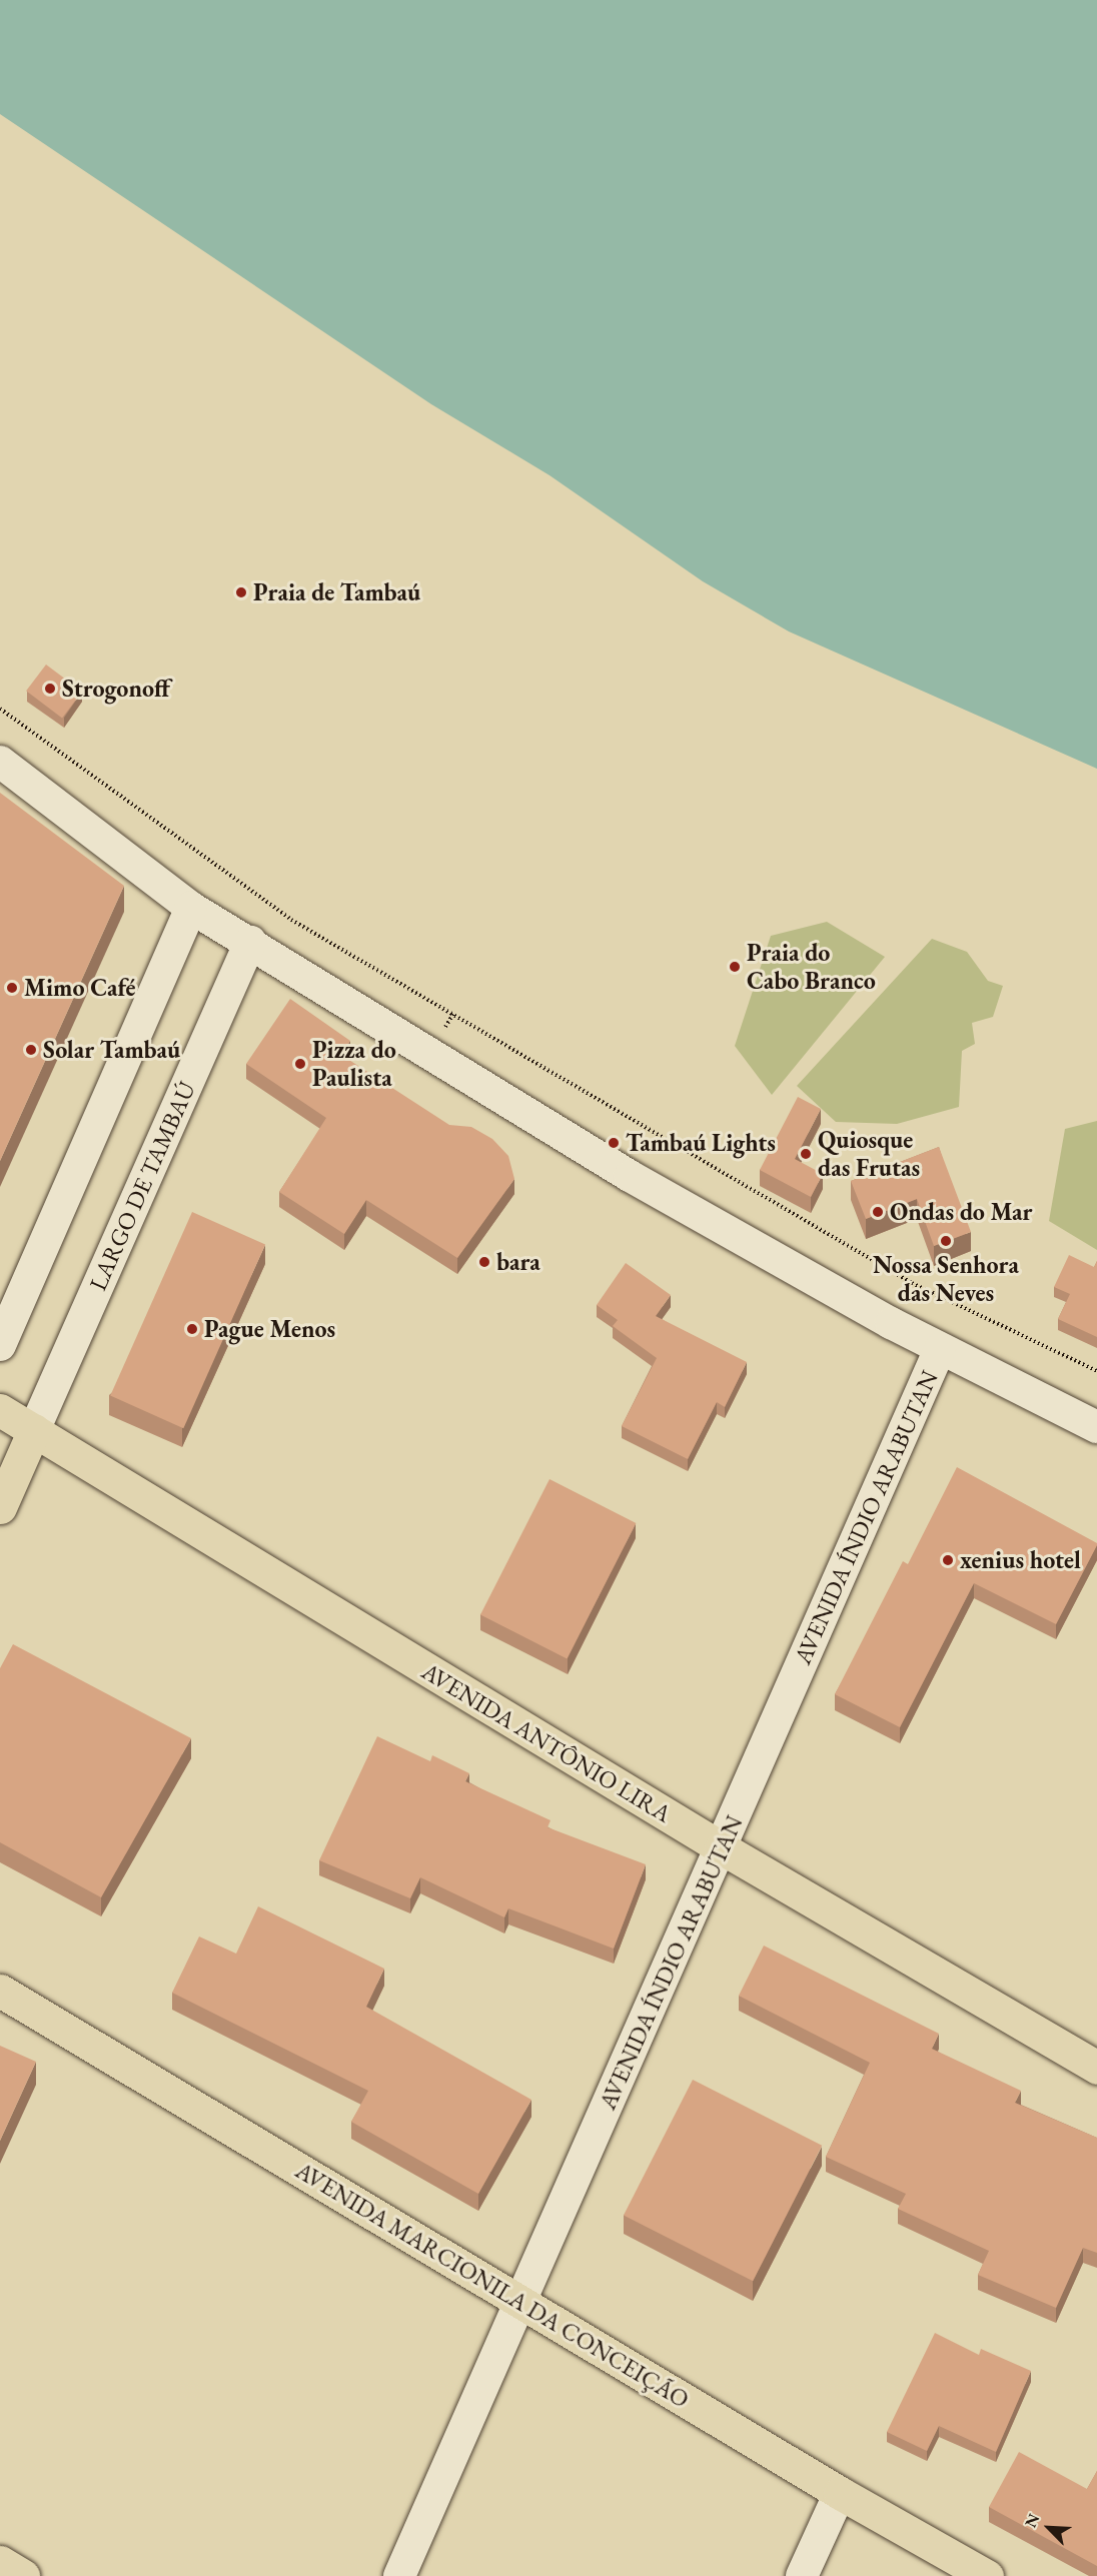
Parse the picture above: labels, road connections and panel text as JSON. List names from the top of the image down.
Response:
{
  "streets": {
    "main road": ["AVENIDA ANTÔNIO LIRA", "AVENIDA MARCIONILA DA CONCEIÇÃO"],
    "street": ["LARGO DE TAMBAÚ", "AVENIDA ÍNDIO ARABUTAN"]
  },
  "crossings": [
    ["LARGO DE TAMBAÚ", "AVENIDA ANTÔNIO LIRA"],
    ["AVENIDA ÍNDIO ARABUTAN", "AVENIDA ANTÔNIO LIRA"],
    ["AVENIDA ÍNDIO ARABUTAN", "AVENIDA MARCIONILA DA CONCEIÇÃO"]
  ],
  "places": [
    "Praia de Tambaú",
    "Strogonoff",
    "Praia do Cabo Branco",
    "Mimo Café",
    "Solar Tambaú",
    "Pizza do Paulista",
    "Tambaú Lights",
    "Quiosque das Frutas",
    "Ondas do Mar",
    "Nossa Senhora das Neves",
    "bara",
    "Pague Menos",
    "xenius hotel"
  ],
  "north": "top left"
}
